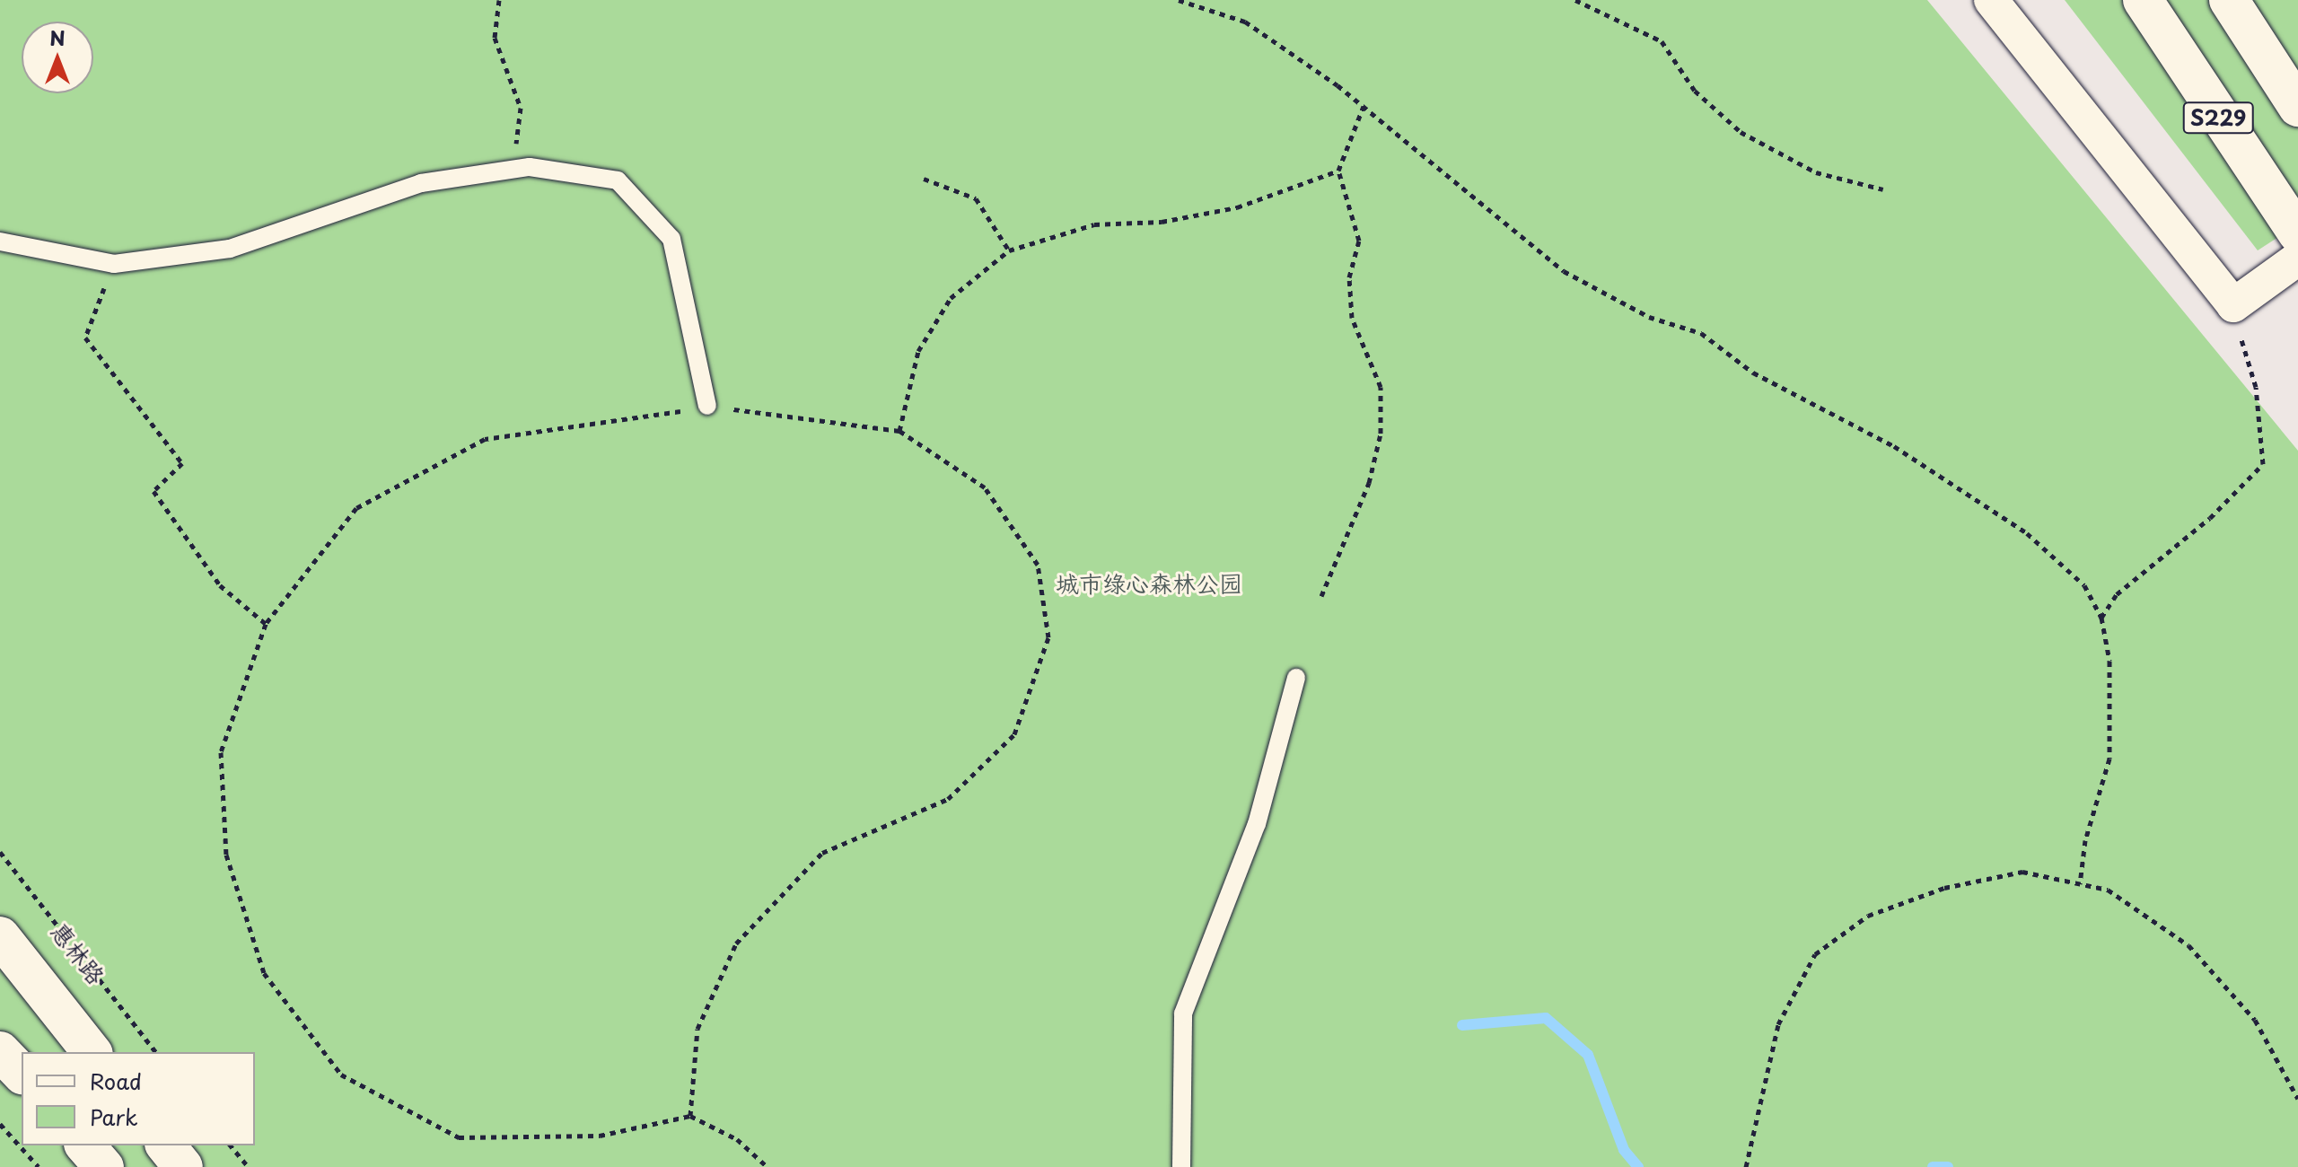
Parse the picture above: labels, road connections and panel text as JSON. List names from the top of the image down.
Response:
{
  "streets": {
    "main road": ["S229"],
    "path": ["惠林路"]
  },
  "parks": ["城市绿心森林公园"],
  "legend": ["Road", "Park"],
  "north": "top"
}
